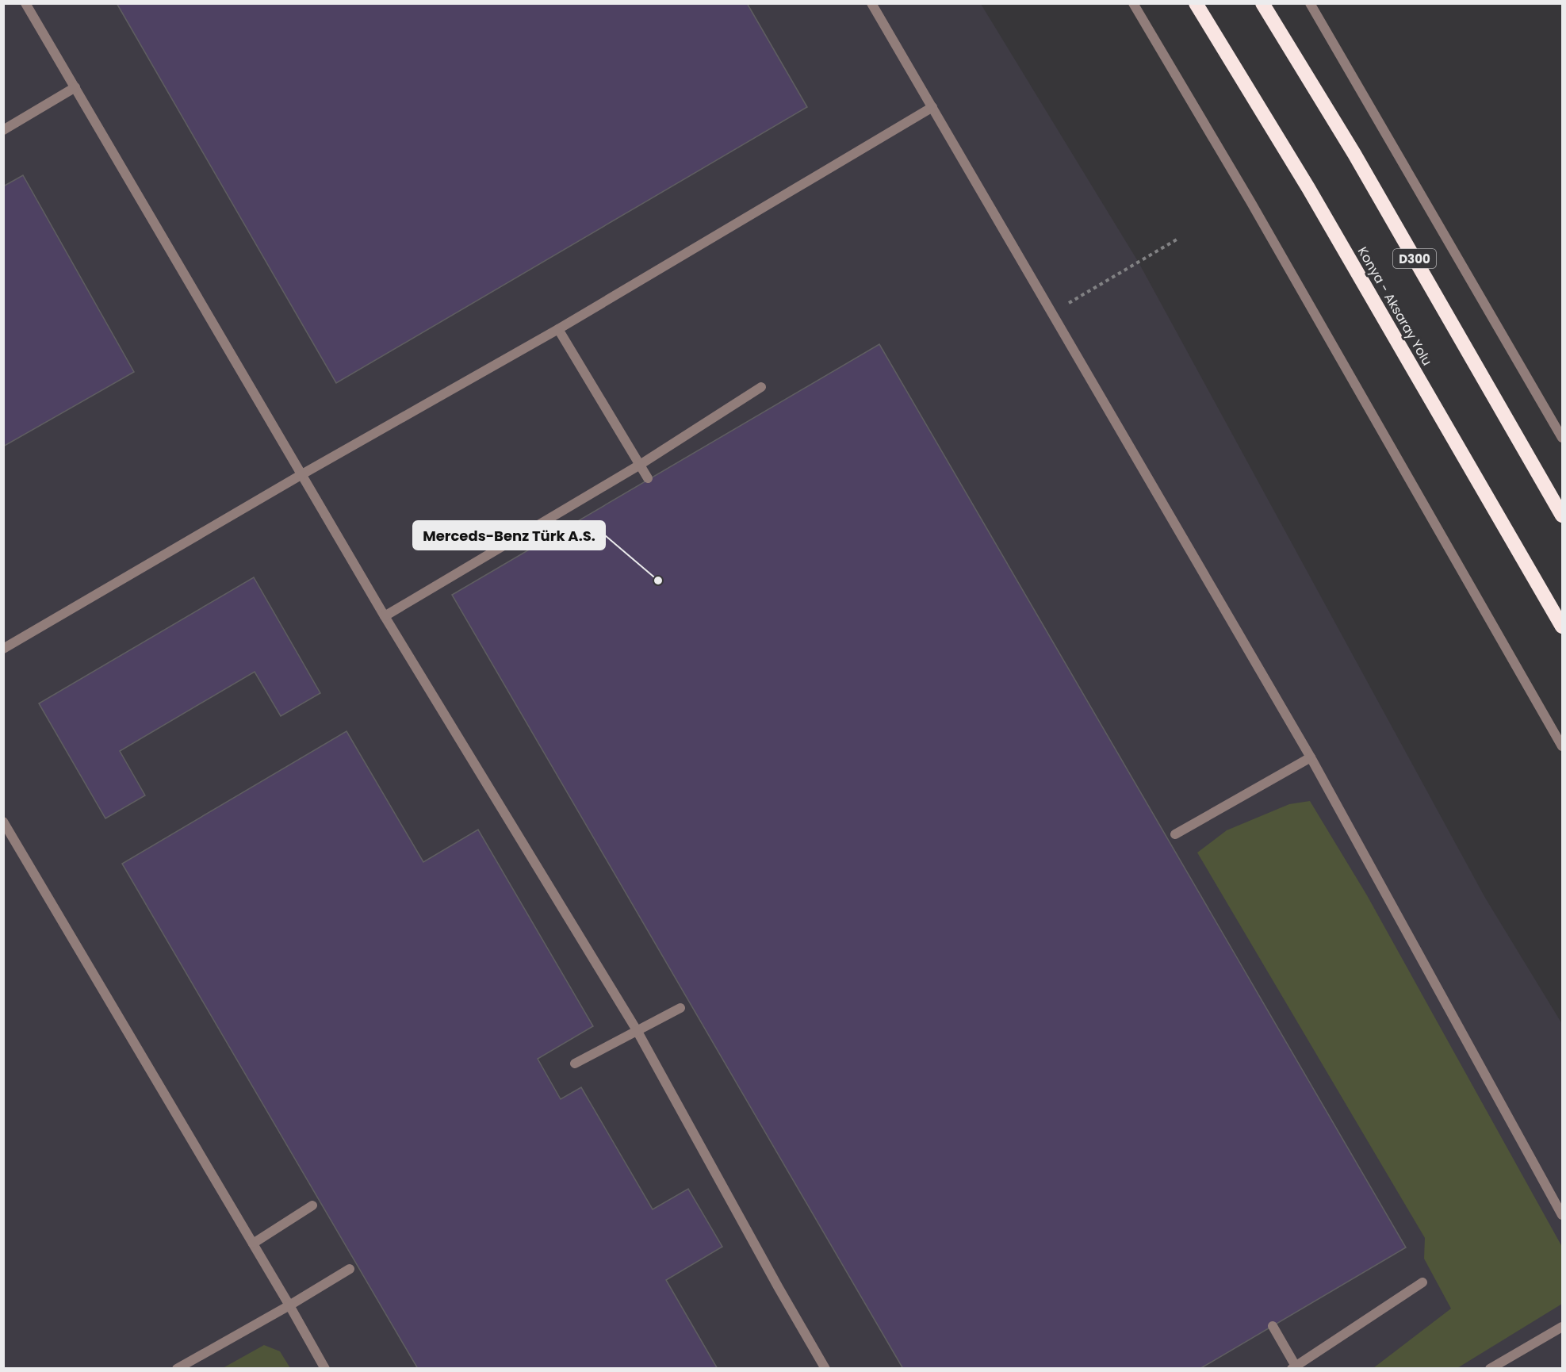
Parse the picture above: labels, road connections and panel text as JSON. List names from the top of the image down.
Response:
{
  "streets": {
    "highway": ["D300", "Konya - Aksaray Yolu"]
  },
  "places": ["Merceds-Benz Türk A.S."]
}
